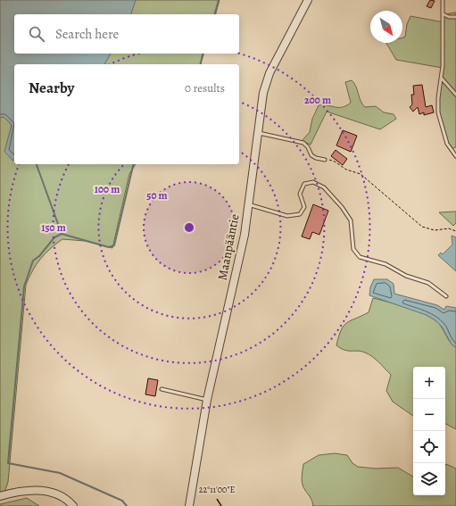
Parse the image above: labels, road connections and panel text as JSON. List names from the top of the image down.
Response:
{
  "streets": {
    "street": ["Maanpääntie"]
  },
  "north": "bottom right",
  "page": {
    "search": "Search here",
    "heading": ["Nearby", "0 results"],
    "map_buttons": ["+", "−"]
  },
  "coordinates": ["22°11'00\"E"],
  "rings": [
    "200 m",
    "100 m",
    "50 m",
    "150 m"
  ]
}
